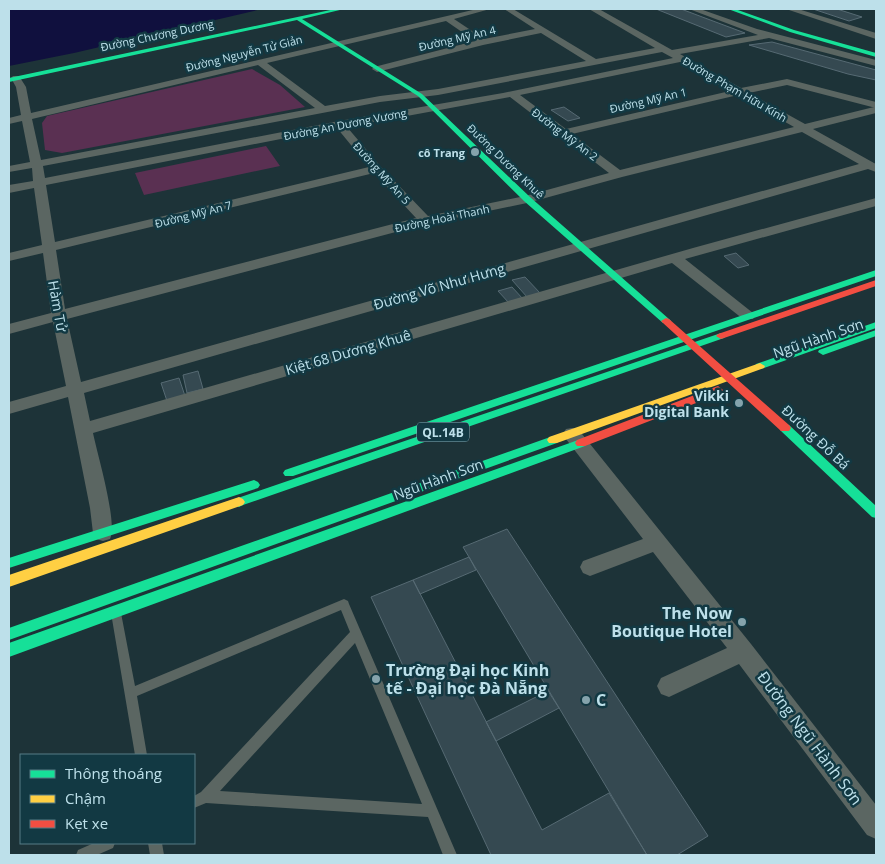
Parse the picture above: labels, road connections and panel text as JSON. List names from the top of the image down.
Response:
{
  "streets": {
    "main road": [
      "Đường Chương Dương",
      "Đường Dương Khuê",
      "Ngũ Hành Sơn",
      "QL.14B",
      "Đường Đỗ Bá"
    ],
    "street": [
      "Đường Mỹ An 4",
      "Đường Nguyễn Tử Giản",
      "Đường Phạm Hữu Kính",
      "Đường Mỹ An 1",
      "Đường An Dương Vương",
      "Đường Mỹ An 2",
      "Đường Mỹ An 5",
      "Đường Mỹ An 7",
      "Đường Hoài Thanh",
      "Đường Võ Như Hưng",
      "Hàm Tử",
      "Kiệt 68 Dương Khuê",
      "Đường Ngũ Hành Sơn"
    ]
  },
  "crossings": [
    ["Đường Chương Dương", "Đường Dương Khuê"],
    ["Đường Chương Dương", "Hàm Tử"],
    ["Đường Mỹ An 4", "Đường Dương Khuê"],
    ["Đường Nguyễn Tử Giản", "Đường Dương Khuê"],
    ["Đường Nguyễn Tử Giản", "Hàm Tử"],
    ["Đường Phạm Hữu Kính", "Đường Mỹ An 1"],
    ["Đường Phạm Hữu Kính", "Đường An Dương Vương"],
    ["Đường Phạm Hữu Kính", "Đường Hoài Thanh"],
    ["Đường Phạm Hữu Kính", "Đường Võ Như Hưng"],
    ["Đường Mỹ An 1", "Đường Mỹ An 2"],
    ["Đường An Dương Vương", "Đường Mỹ An 2"],
    ["Đường An Dương Vương", "Đường Dương Khuê"],
    ["Đường An Dương Vương", "Đường Mỹ An 5"],
    ["Đường An Dương Vương", "Hàm Tử"],
    ["Đường Mỹ An 2", "Đường Hoài Thanh"],
    ["Đường Dương Khuê", "Đường Hoài Thanh"],
    ["Đường Dương Khuê", "Đường Võ Như Hưng"],
    ["Đường Dương Khuê", "Kiệt 68 Dương Khuê"],
    ["Đường Dương Khuê", "QL.14B"],
    ["Đường Dương Khuê", "Đường Đỗ Bá"],
    ["Đường Mỹ An 5", "Đường Mỹ An 7"],
    ["Đường Mỹ An 5", "Đường Hoài Thanh"],
    ["Đường Mỹ An 7", "Hàm Tử"],
    ["Đường Hoài Thanh", "Hàm Tử"],
    ["Đường Võ Như Hưng", "Hàm Tử"],
    ["Hàm Tử", "Kiệt 68 Dương Khuê"],
    ["Hàm Tử", "QL.14B"],
    ["Ngũ Hành Sơn", "Đường Đỗ Bá"],
    ["Ngũ Hành Sơn", "Đường Ngũ Hành Sơn"],
    ["QL.14B", "Đường Đỗ Bá"]
  ],
  "places": [
    "cô Trang",
    "Vikki Digital Bank",
    "The Now Boutique Hotel",
    "Trường Đại học Kinh tế - Đại học Đà Nẵng",
    "C"
  ],
  "legend": ["Thông thoáng", "Chậm", "Kẹt xe"]
}
